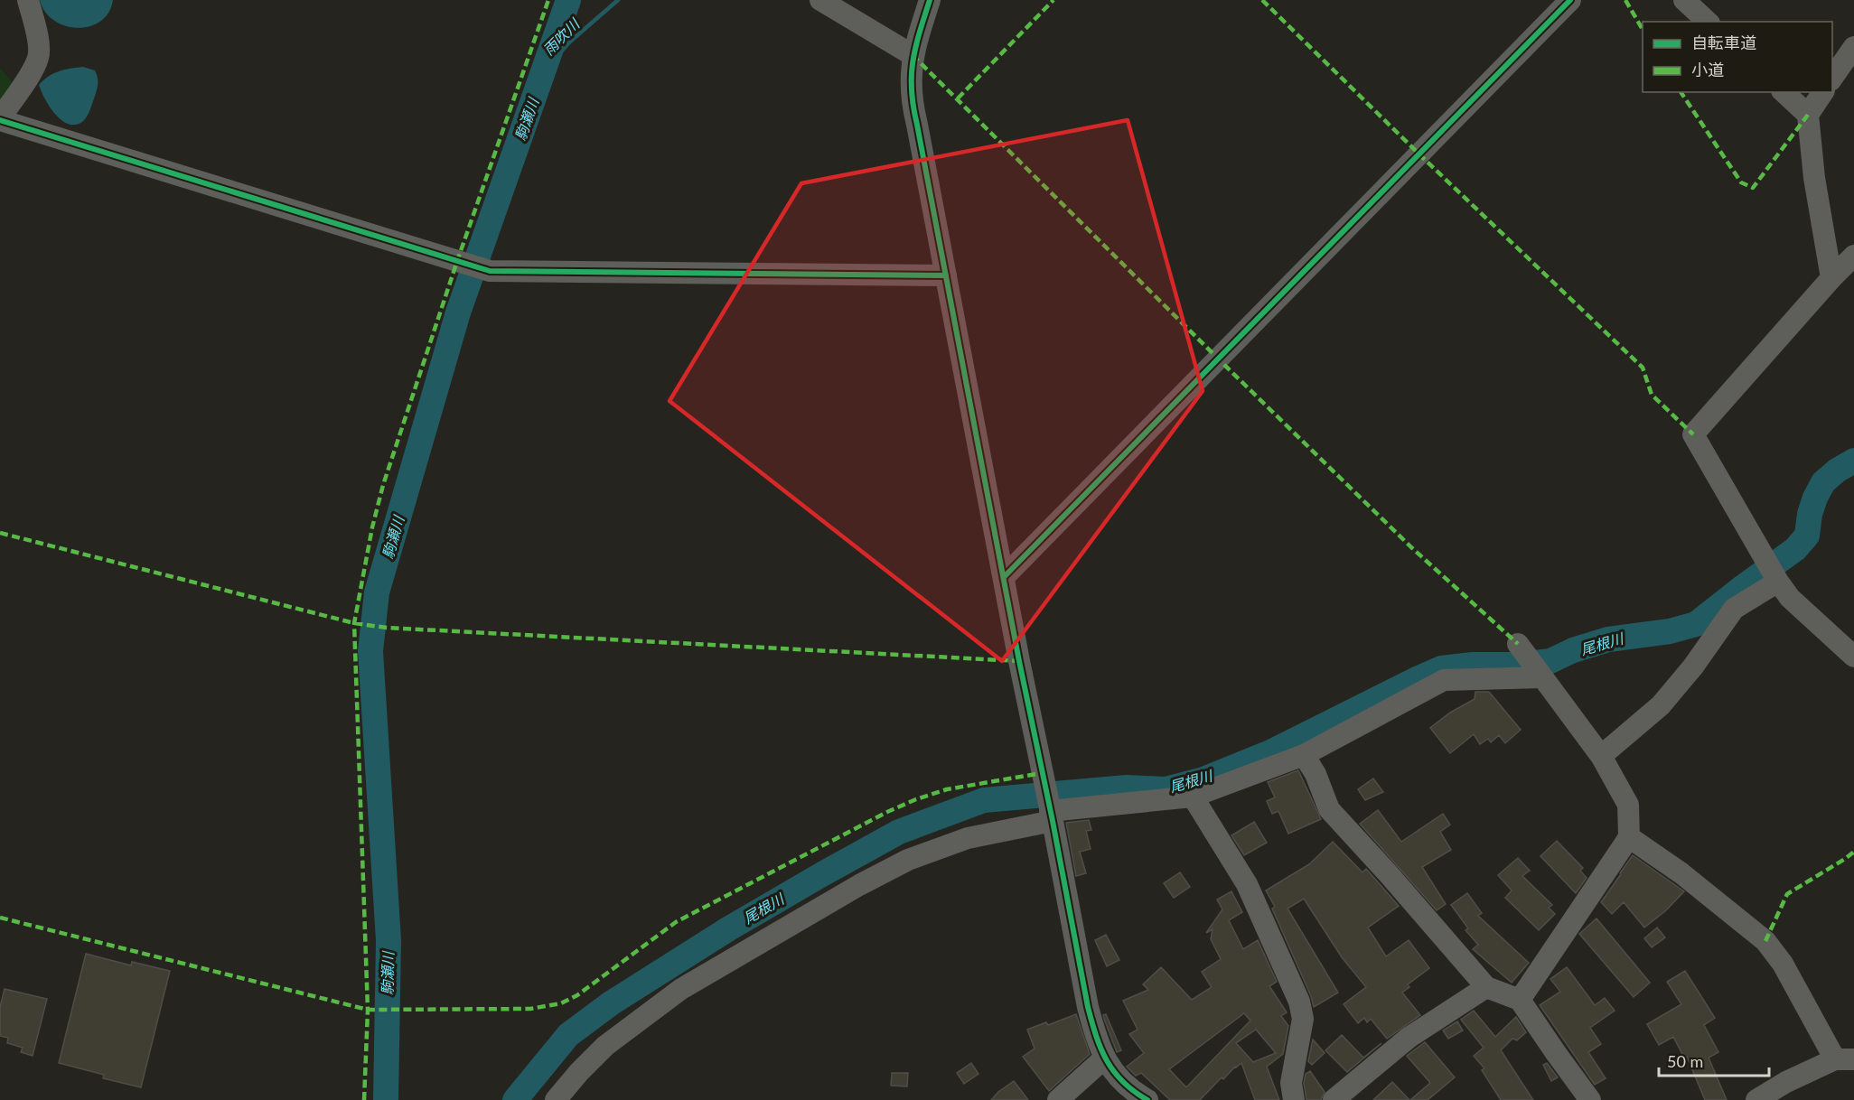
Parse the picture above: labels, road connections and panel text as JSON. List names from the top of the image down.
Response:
{
  "water": ["雨吹川", "駒瀬川", "尾根川"],
  "legend": ["自転車道", "小道"],
  "scale_bar": "50 m"
}
